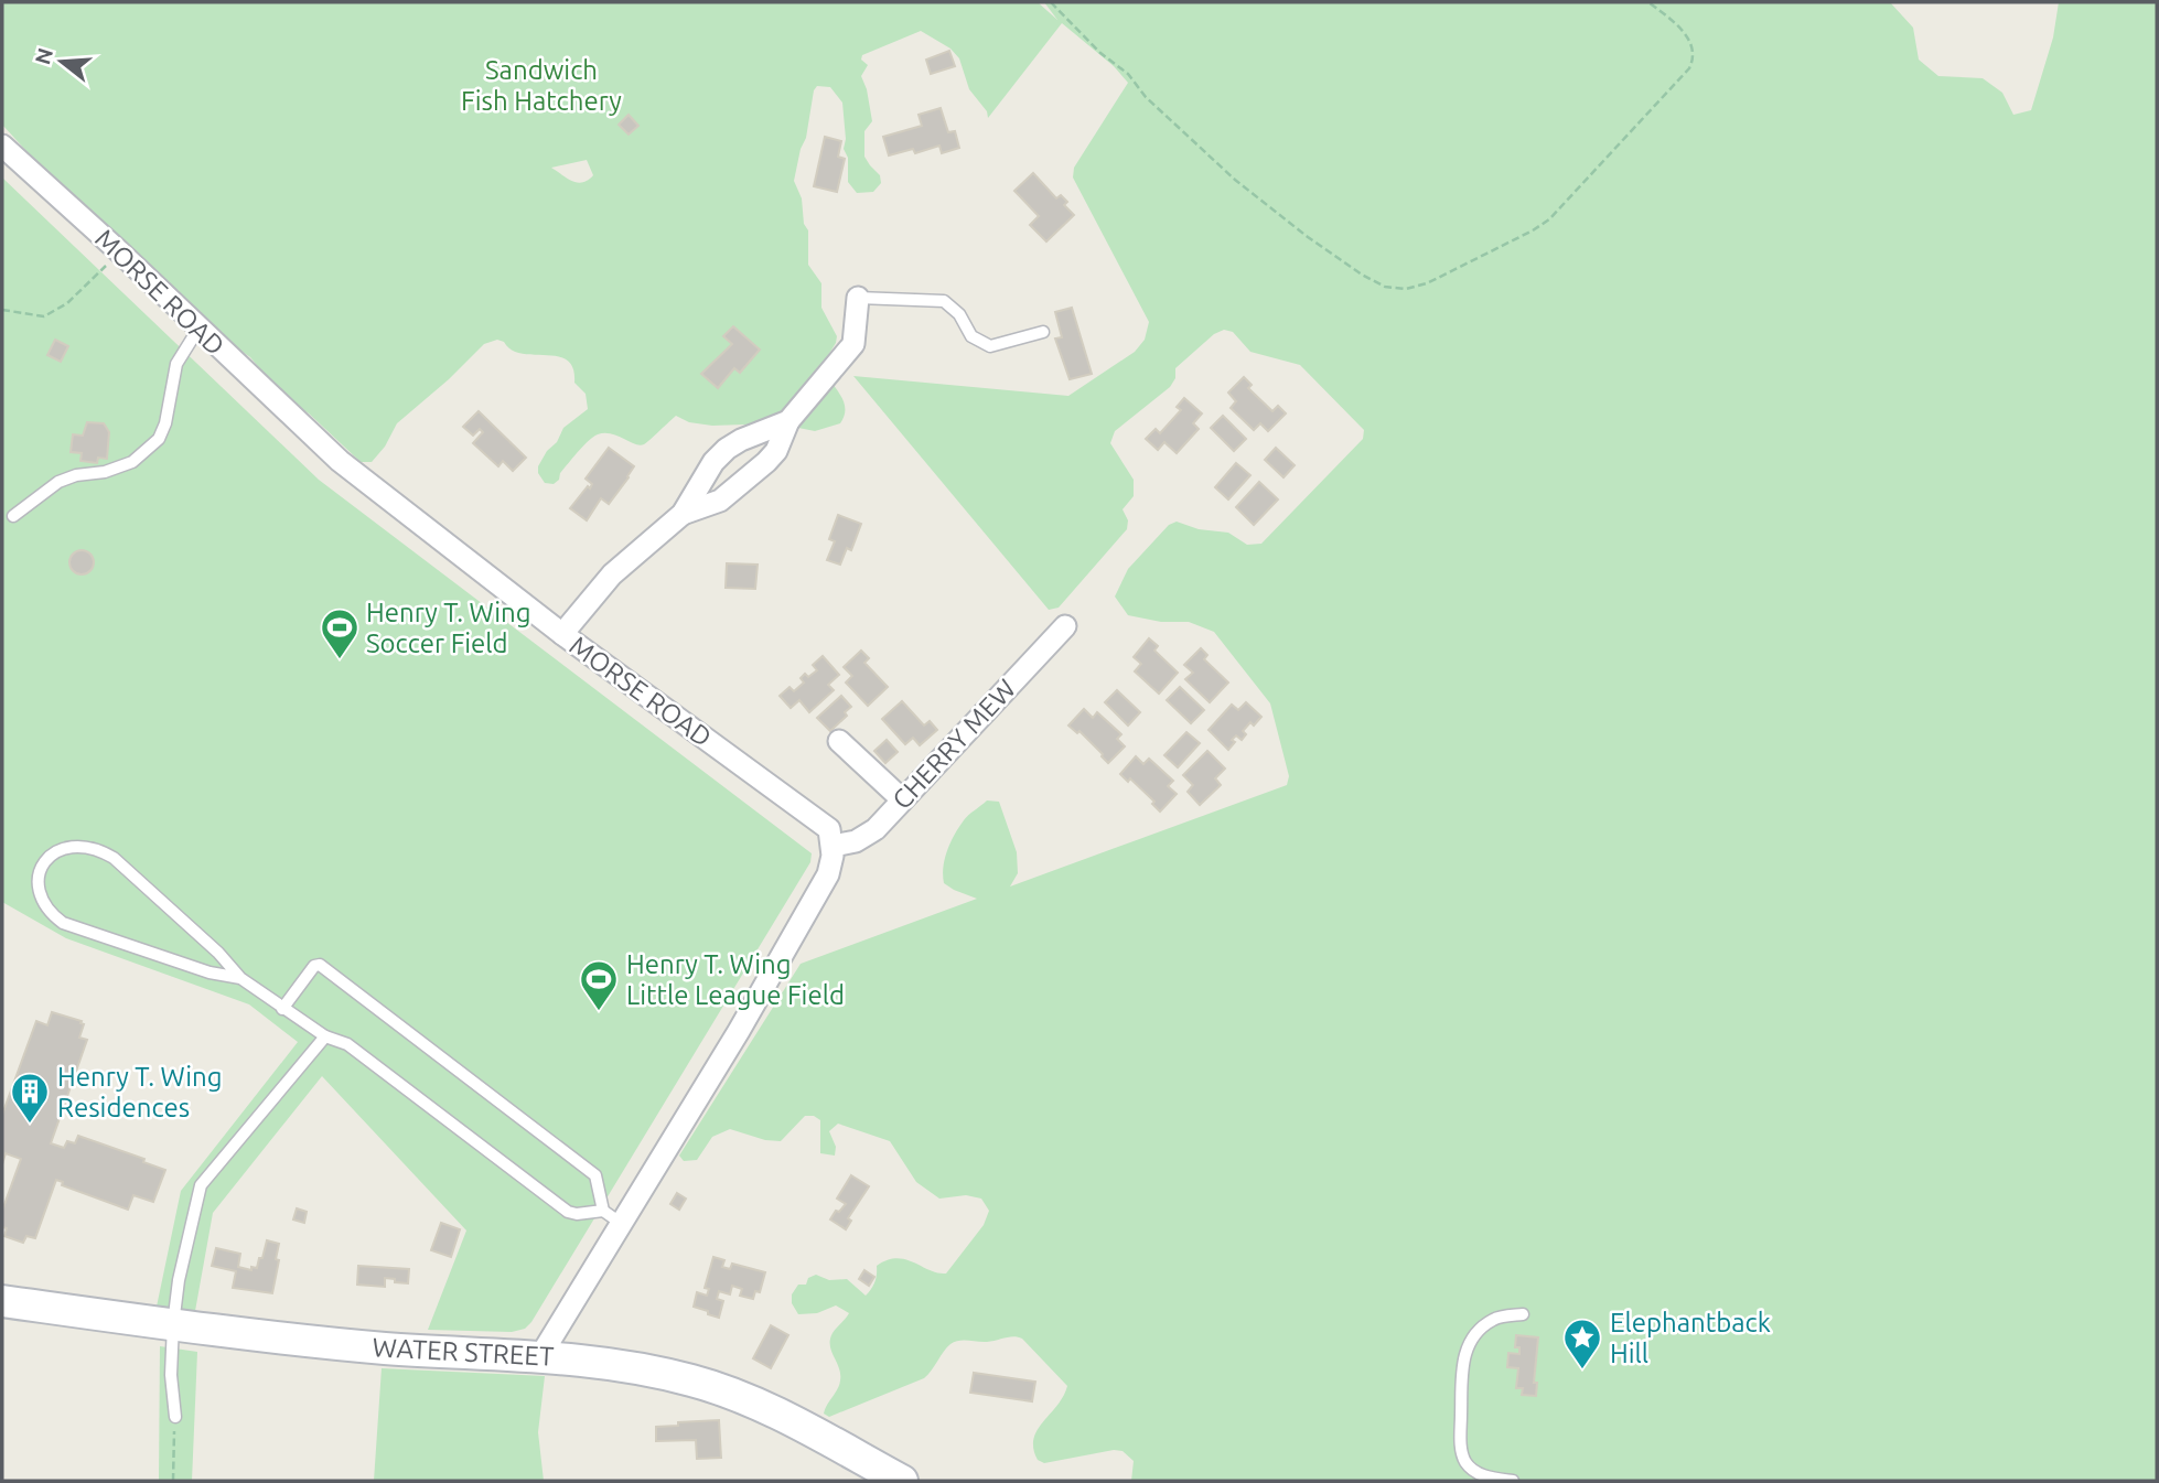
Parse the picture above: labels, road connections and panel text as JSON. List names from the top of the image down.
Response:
{
  "streets": {
    "main road": ["WATER STREET"],
    "street": ["MORSE ROAD", "CHERRY MEW"]
  },
  "crossings": [
    ["MORSE ROAD", "CHERRY MEW"]
  ],
  "parks": ["Sandwich Fish Hatchery"],
  "places": {
    "sports": ["Henry T. Wing Soccer Field", "Henry T. Wing Little League Field"],
    "building": ["Henry T. Wing Residences"],
    "place": ["Elephantback Hill"]
  },
  "north": "left"
}
